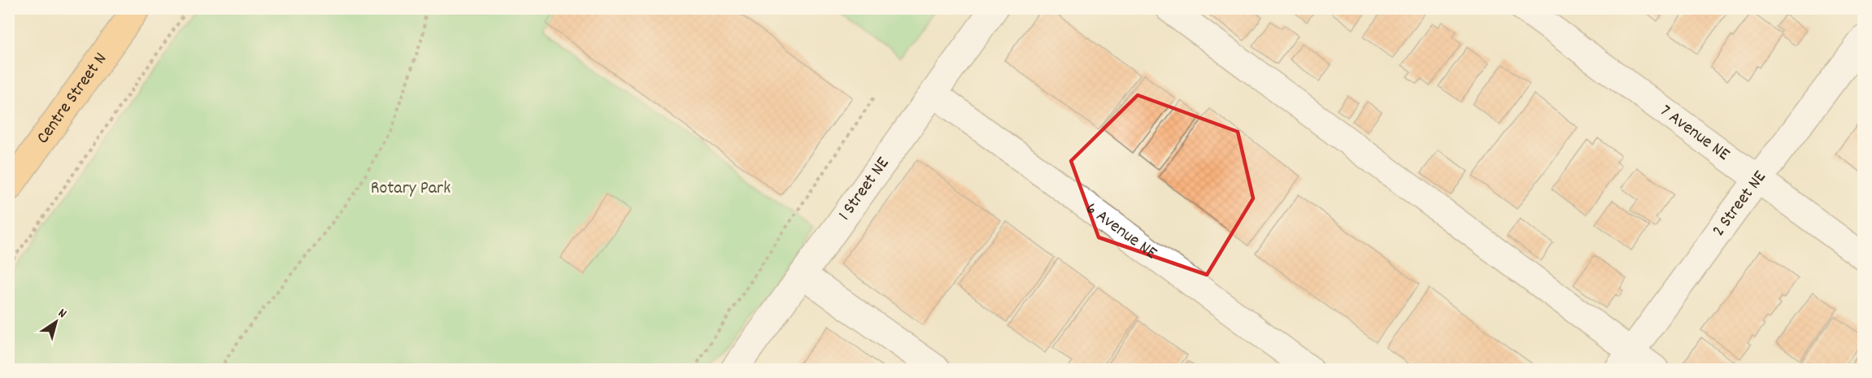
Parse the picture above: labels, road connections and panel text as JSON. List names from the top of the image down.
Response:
{
  "streets": {
    "main road": ["Centre Street N"],
    "street": [
      "7 Avenue NE",
      "1 Street NE",
      "2 Street NE",
      "6 Avenue NE"
    ]
  },
  "crossings": [
    ["7 Avenue NE", "2 Street NE"],
    ["1 Street NE", "6 Avenue NE"]
  ],
  "parks": ["Rotary Park"],
  "north": "top right"
}
